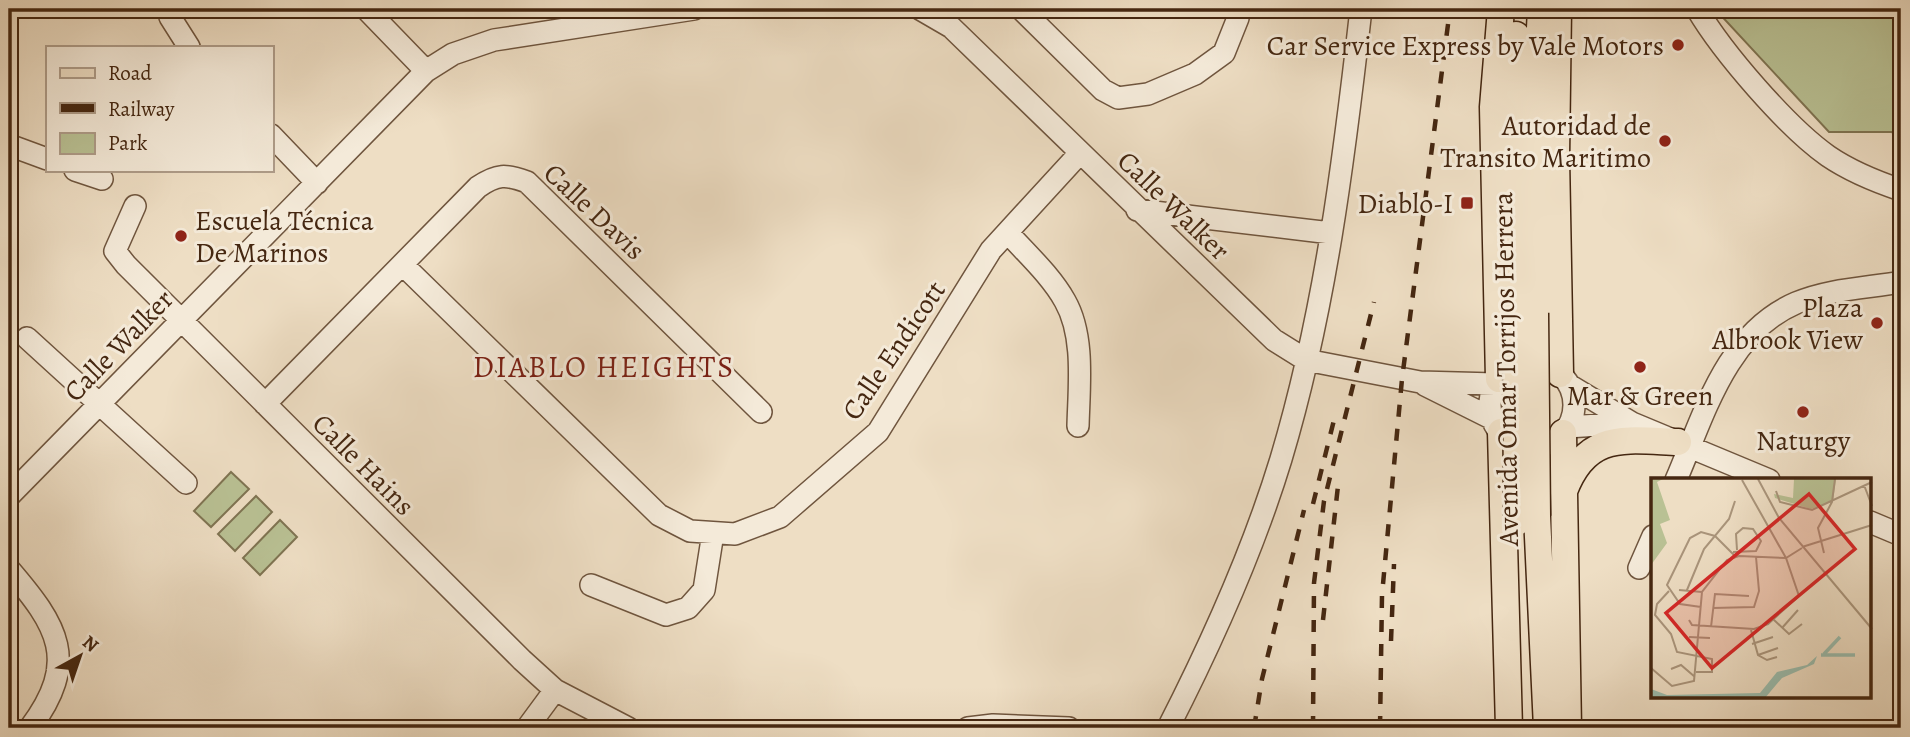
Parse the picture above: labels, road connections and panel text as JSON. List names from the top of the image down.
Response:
{
  "streets": {
    "main road": ["Avenida Omar Torrijos Herrera"],
    "street": [
      "Calle Walker",
      "Calle Davis",
      "Calle Endicott",
      "Calle Hains"
    ]
  },
  "crossings": [
    ["Calle Walker", "Calle Endicott"],
    ["Calle Walker", "Calle Hains"],
    ["Calle Davis", "Calle Endicott"],
    ["Calle Davis", "Calle Hains"]
  ],
  "districts": ["DIABLO HEIGHTS"],
  "places": {
    "other": [
      "Car Service Express by Vale Motors",
      "Autoridad de Transito Maritimo",
      "Escuela Técnica De Marinos",
      "Plaza Albrook View",
      "Mar & Green",
      "Naturgy"
    ],
    "transit": ["Diablo-I"]
  },
  "legend": ["Road", "Railway", "Park"],
  "north": "top right"
}
